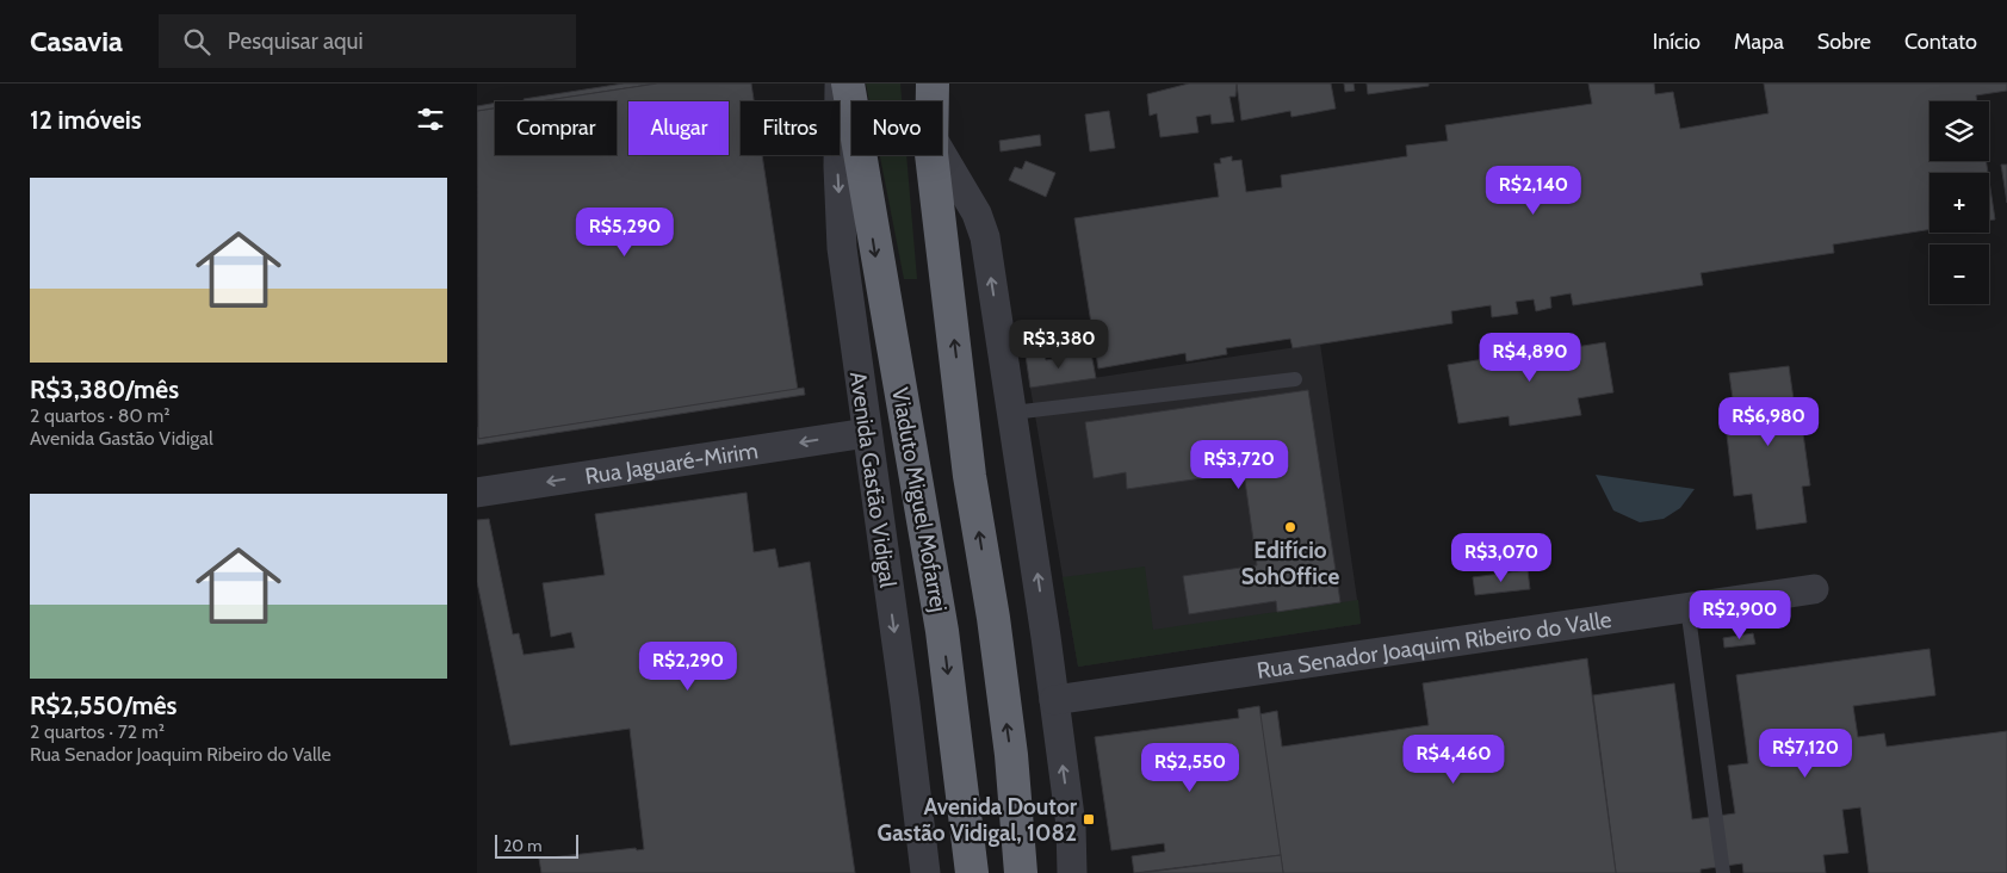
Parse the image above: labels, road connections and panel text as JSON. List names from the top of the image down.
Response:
{
  "streets": {
    "highway": ["Viaduto Miguel Mofarrej"],
    "street": ["Rua Jaguaré-Mirim", "Avenida Gastão Vidigal", "Rua Senador Joaquim Ribeiro do Valle"]
  },
  "crossings": [
    ["Rua Jaguaré-Mirim", "Avenida Gastão Vidigal"]
  ],
  "one_way": ["Rua Jaguaré-Mirim"],
  "places": {
    "other": ["Edifício SohOffice"],
    "transit": ["Avenida Doutor Gastão Vidigal, 1082"]
  },
  "scale_bar": "20 m",
  "page": {
    "header": "Casavia",
    "search": "Pesquisar aqui",
    "nav": [
      "Início",
      "Mapa",
      "Sobre",
      "Contato"
    ],
    "heading": "12 imóveis",
    "map_buttons": ["+", "−"],
    "chip": [
      "Comprar",
      "Alugar",
      "Filtros",
      "Novo"
    ],
    "list": [
      {
        "name": "R$3,380/mês",
        "note": "2 quartos · 80 m² · Avenida Gastão Vidigal"
      },
      {
        "name": "R$2,550/mês",
        "note": "2 quartos · 72 m² · Rua Senador Joaquim Ribeiro do Valle"
      }
    ],
    "price": [
      "R$2,140",
      "R$5,290",
      "R$3,380",
      "R$4,890",
      "R$6,980",
      "R$3,720",
      "R$3,070",
      "R$2,900",
      "R$2,290",
      "R$7,120",
      "R$4,460",
      "R$2,550"
    ],
    "scale": "20 m"
  }
}
